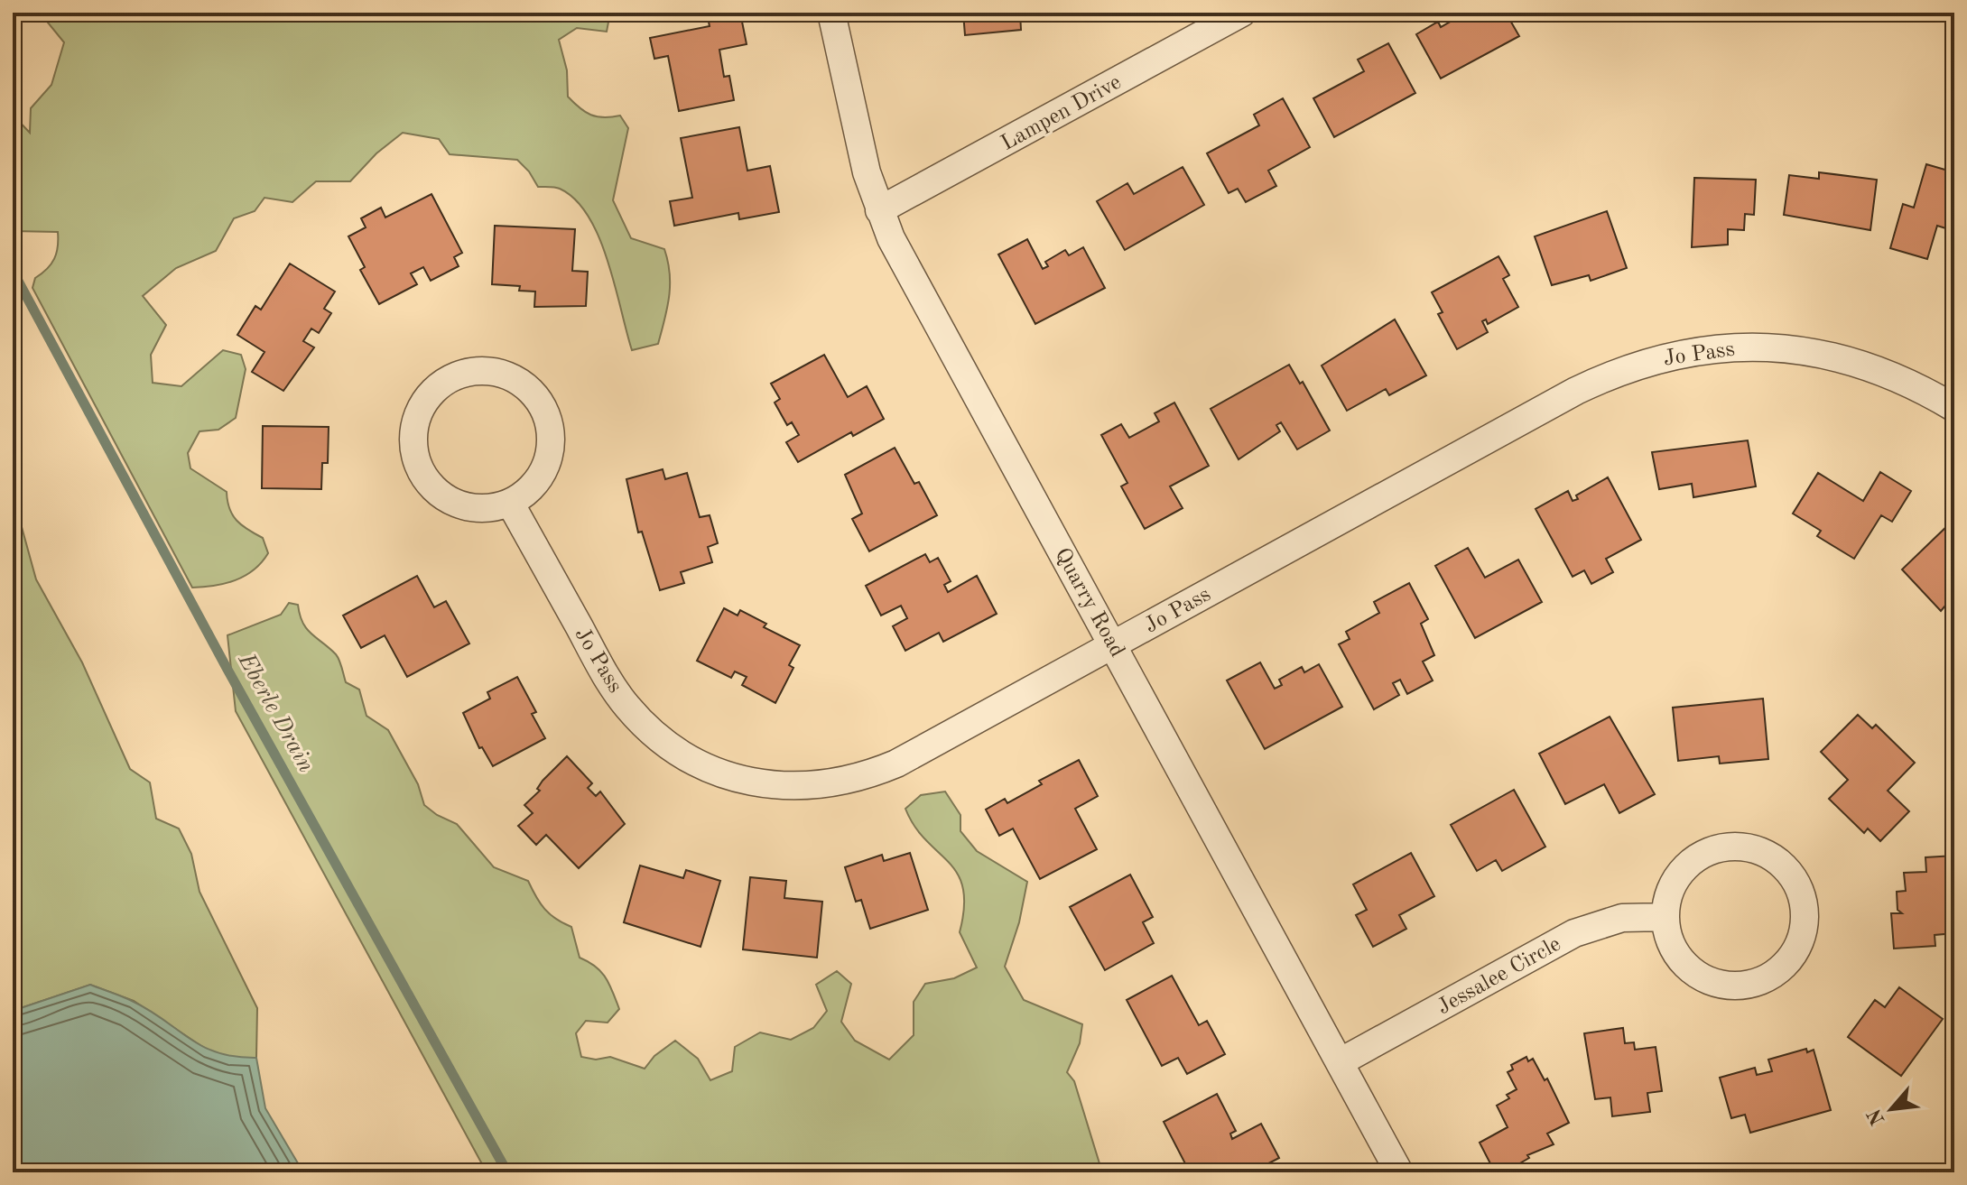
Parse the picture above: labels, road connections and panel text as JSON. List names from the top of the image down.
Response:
{
  "streets": {
    "street": [
      "Lampen Drive",
      "Jo Pass",
      "Quarry Road",
      "Jessalee Circle"
    ]
  },
  "crossings": [
    ["Lampen Drive", "Quarry Road"],
    ["Jo Pass", "Quarry Road"],
    ["Quarry Road", "Jessalee Circle"]
  ],
  "water": ["Eberle Drain"],
  "north": "bottom left"
}
